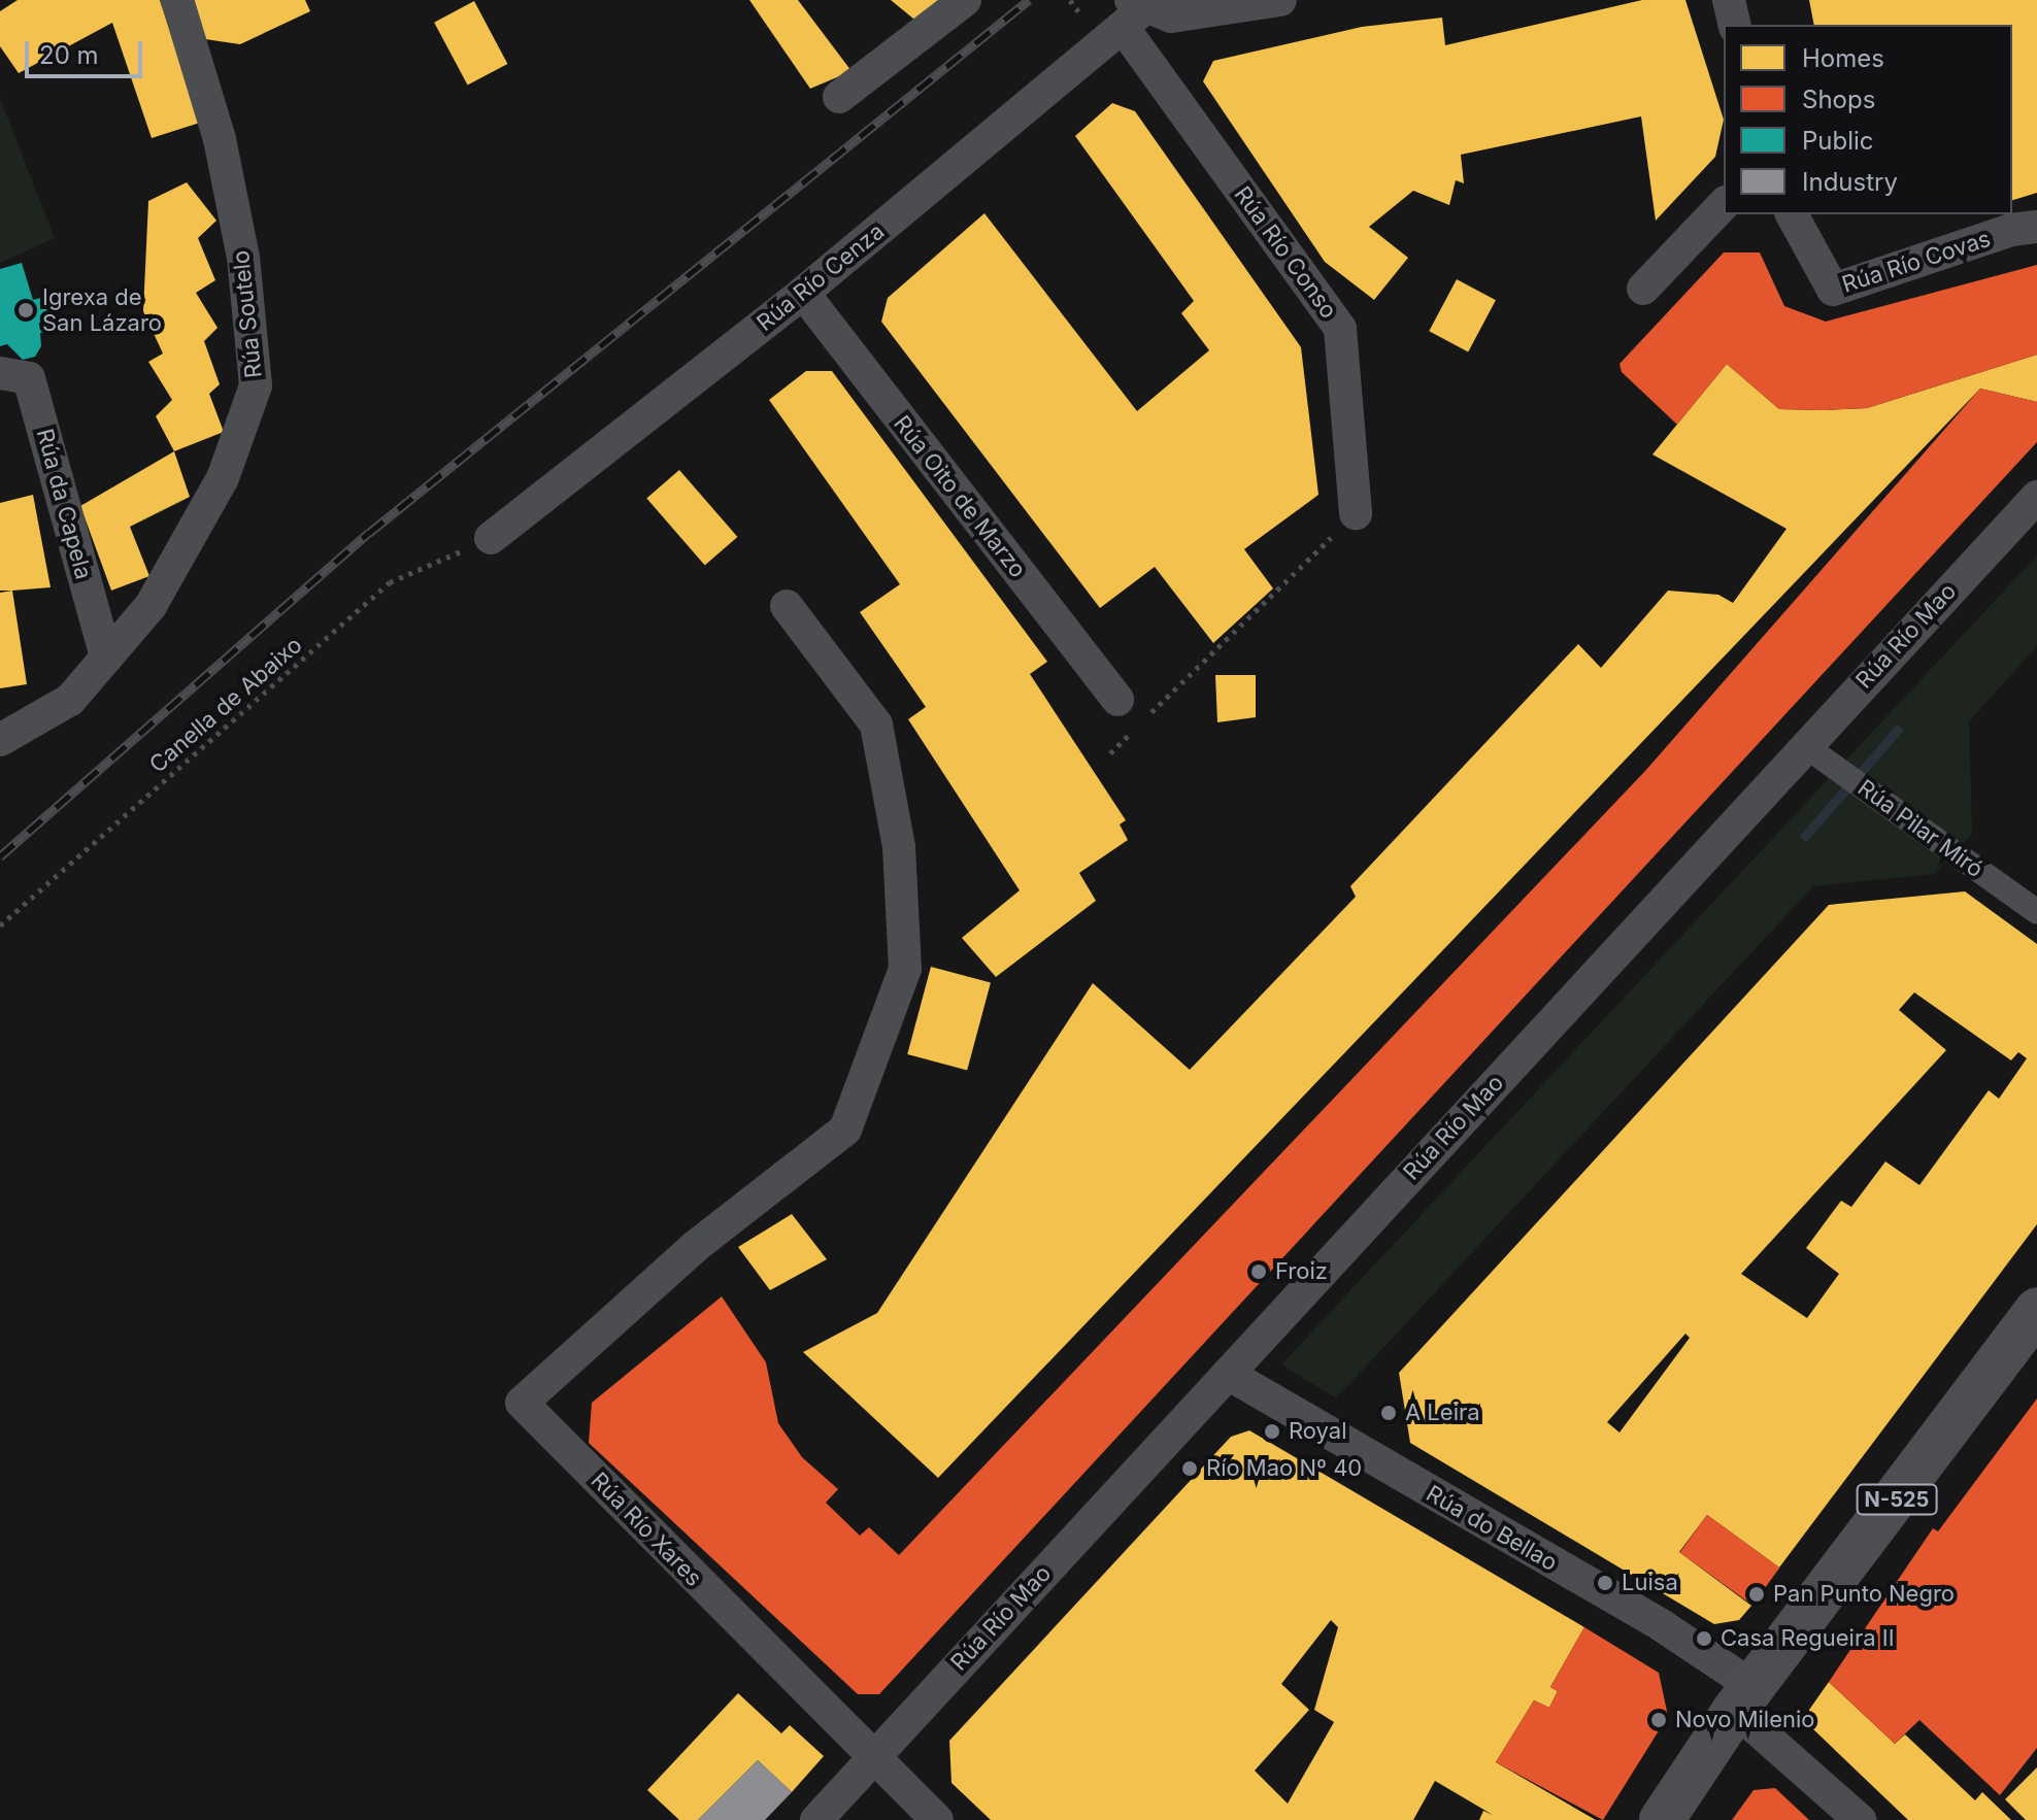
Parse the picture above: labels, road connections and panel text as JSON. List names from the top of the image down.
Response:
{
  "streets": {
    "highway": ["N-525"],
    "street": [
      "Rúa Río Conso",
      "Rúa Río Covas",
      "Rúa Río Cenza",
      "Rúa Soutelo",
      "Rúa Oito de Marzo",
      "Rúa da Capela",
      "Rúa Río Mao",
      "Rúa Pilar Miró",
      "Rúa do Bellao",
      "Rúa Río Xares"
    ],
    "path": ["Canella de Abaixo"]
  },
  "crossings": [
    ["Rúa Río Conso", "Rúa Río Cenza"],
    ["Rúa Río Cenza", "Rúa Oito de Marzo"],
    ["Rúa Río Cenza", "Canella de Abaixo"],
    ["Rúa Soutelo", "Rúa da Capela"],
    ["Rúa Río Mao", "Rúa Pilar Miró"],
    ["Rúa Río Mao", "Rúa do Bellao"],
    ["Rúa Río Mao", "Rúa Río Xares"],
    ["N-525", "Rúa do Bellao"]
  ],
  "places": [
    "Igrexa de San Lázaro",
    "Froiz",
    "A Leira",
    "Royal",
    "Río Mao Nº 40",
    "Luisa",
    "Pan Punto Negro",
    "Casa Regueira II",
    "Novo Milenio"
  ],
  "legend": [
    "Homes",
    "Shops",
    "Public",
    "Industry"
  ],
  "scale_bar": "20 m"
}
